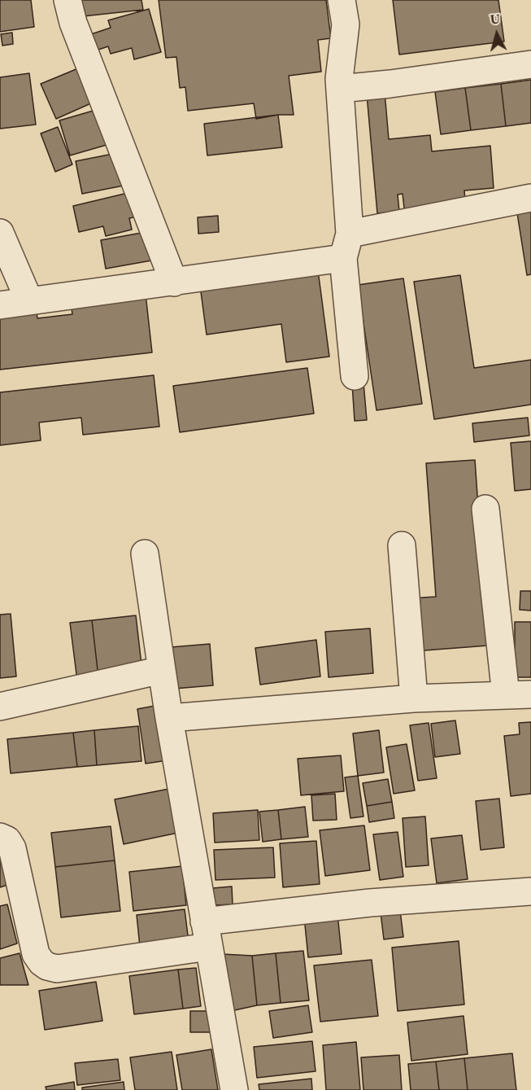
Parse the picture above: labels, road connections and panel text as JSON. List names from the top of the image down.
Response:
{
  "north": "top"
}
